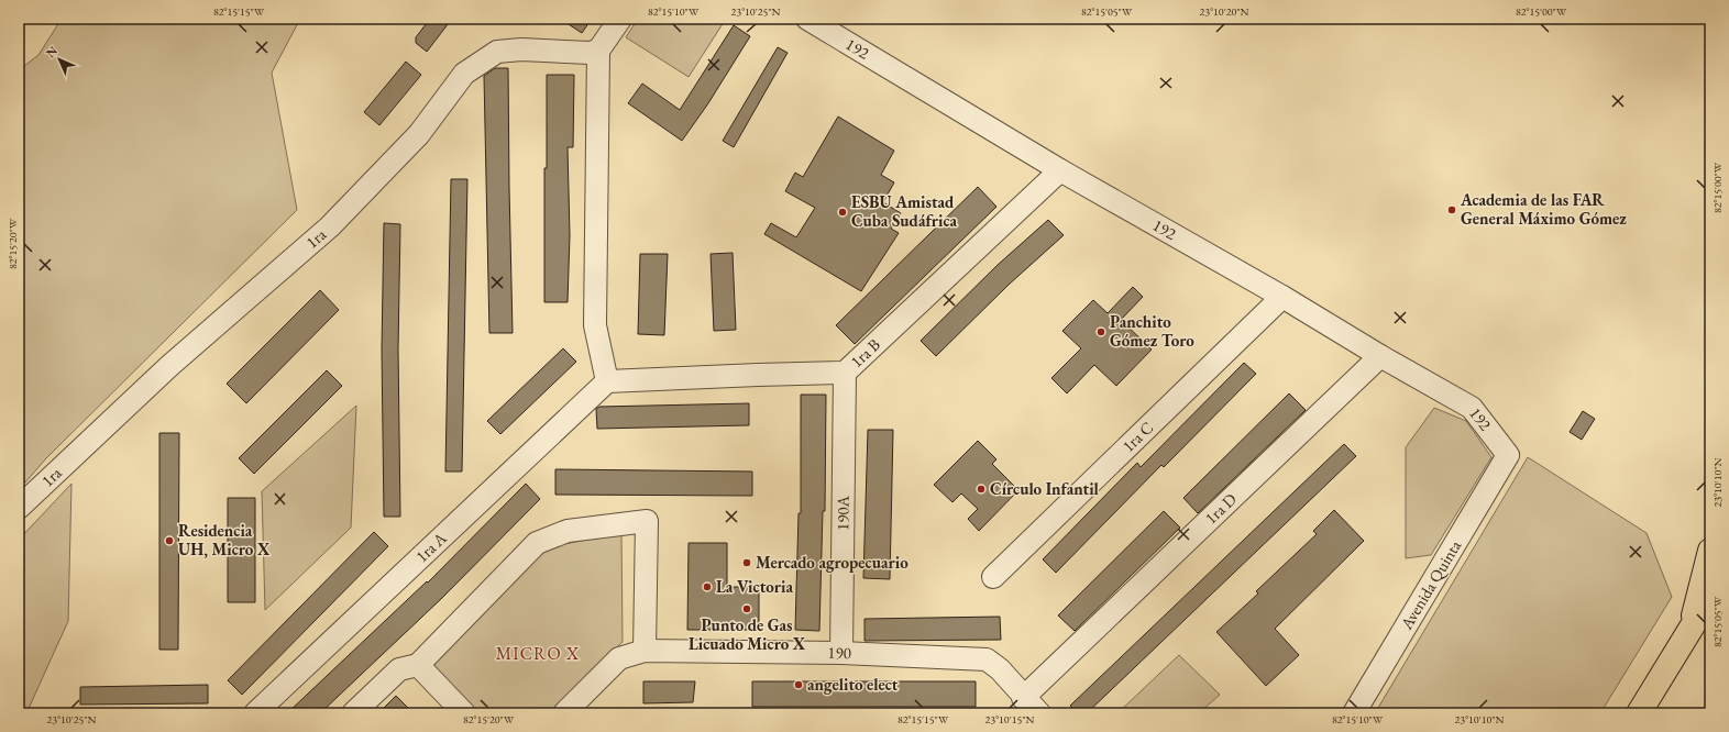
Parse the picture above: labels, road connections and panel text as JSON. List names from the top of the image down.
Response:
{
  "streets": {
    "street": [
      "192",
      "1ra",
      "1ra B",
      "1ra C",
      "1ra D",
      "190A",
      "1ra A",
      "Avenida Quinta",
      "190"
    ]
  },
  "crossings": [
    ["192", "1ra B"],
    ["192", "1ra C"],
    ["192", "1ra D"],
    ["192", "Avenida Quinta"],
    ["1ra B", "190A"],
    ["1ra B", "1ra A"],
    ["1ra D", "190"],
    ["190A", "190"]
  ],
  "districts": ["MICRO X"],
  "places": [
    "Academia de las FAR General Máximo Gómez",
    "ESBU Amistad Cuba Sudáfrica",
    "Panchito Gómez Toro",
    "Círculo Infantil",
    "Residencia UH, Micro X",
    "Mercado agropecuario",
    "La Victoria",
    "Punto de Gas Licuado Micro X",
    "angelito elect"
  ],
  "north": "top left",
  "coordinates": [
    "82°15'15\"W",
    "82°15'10\"W",
    "23°10'25\"N",
    "82°15'05\"W",
    "23°10'20\"N",
    "82°15'00\"W",
    "82°15'20\"W",
    "23°10'10\"N",
    "23°10'15\"N"
  ]
}
